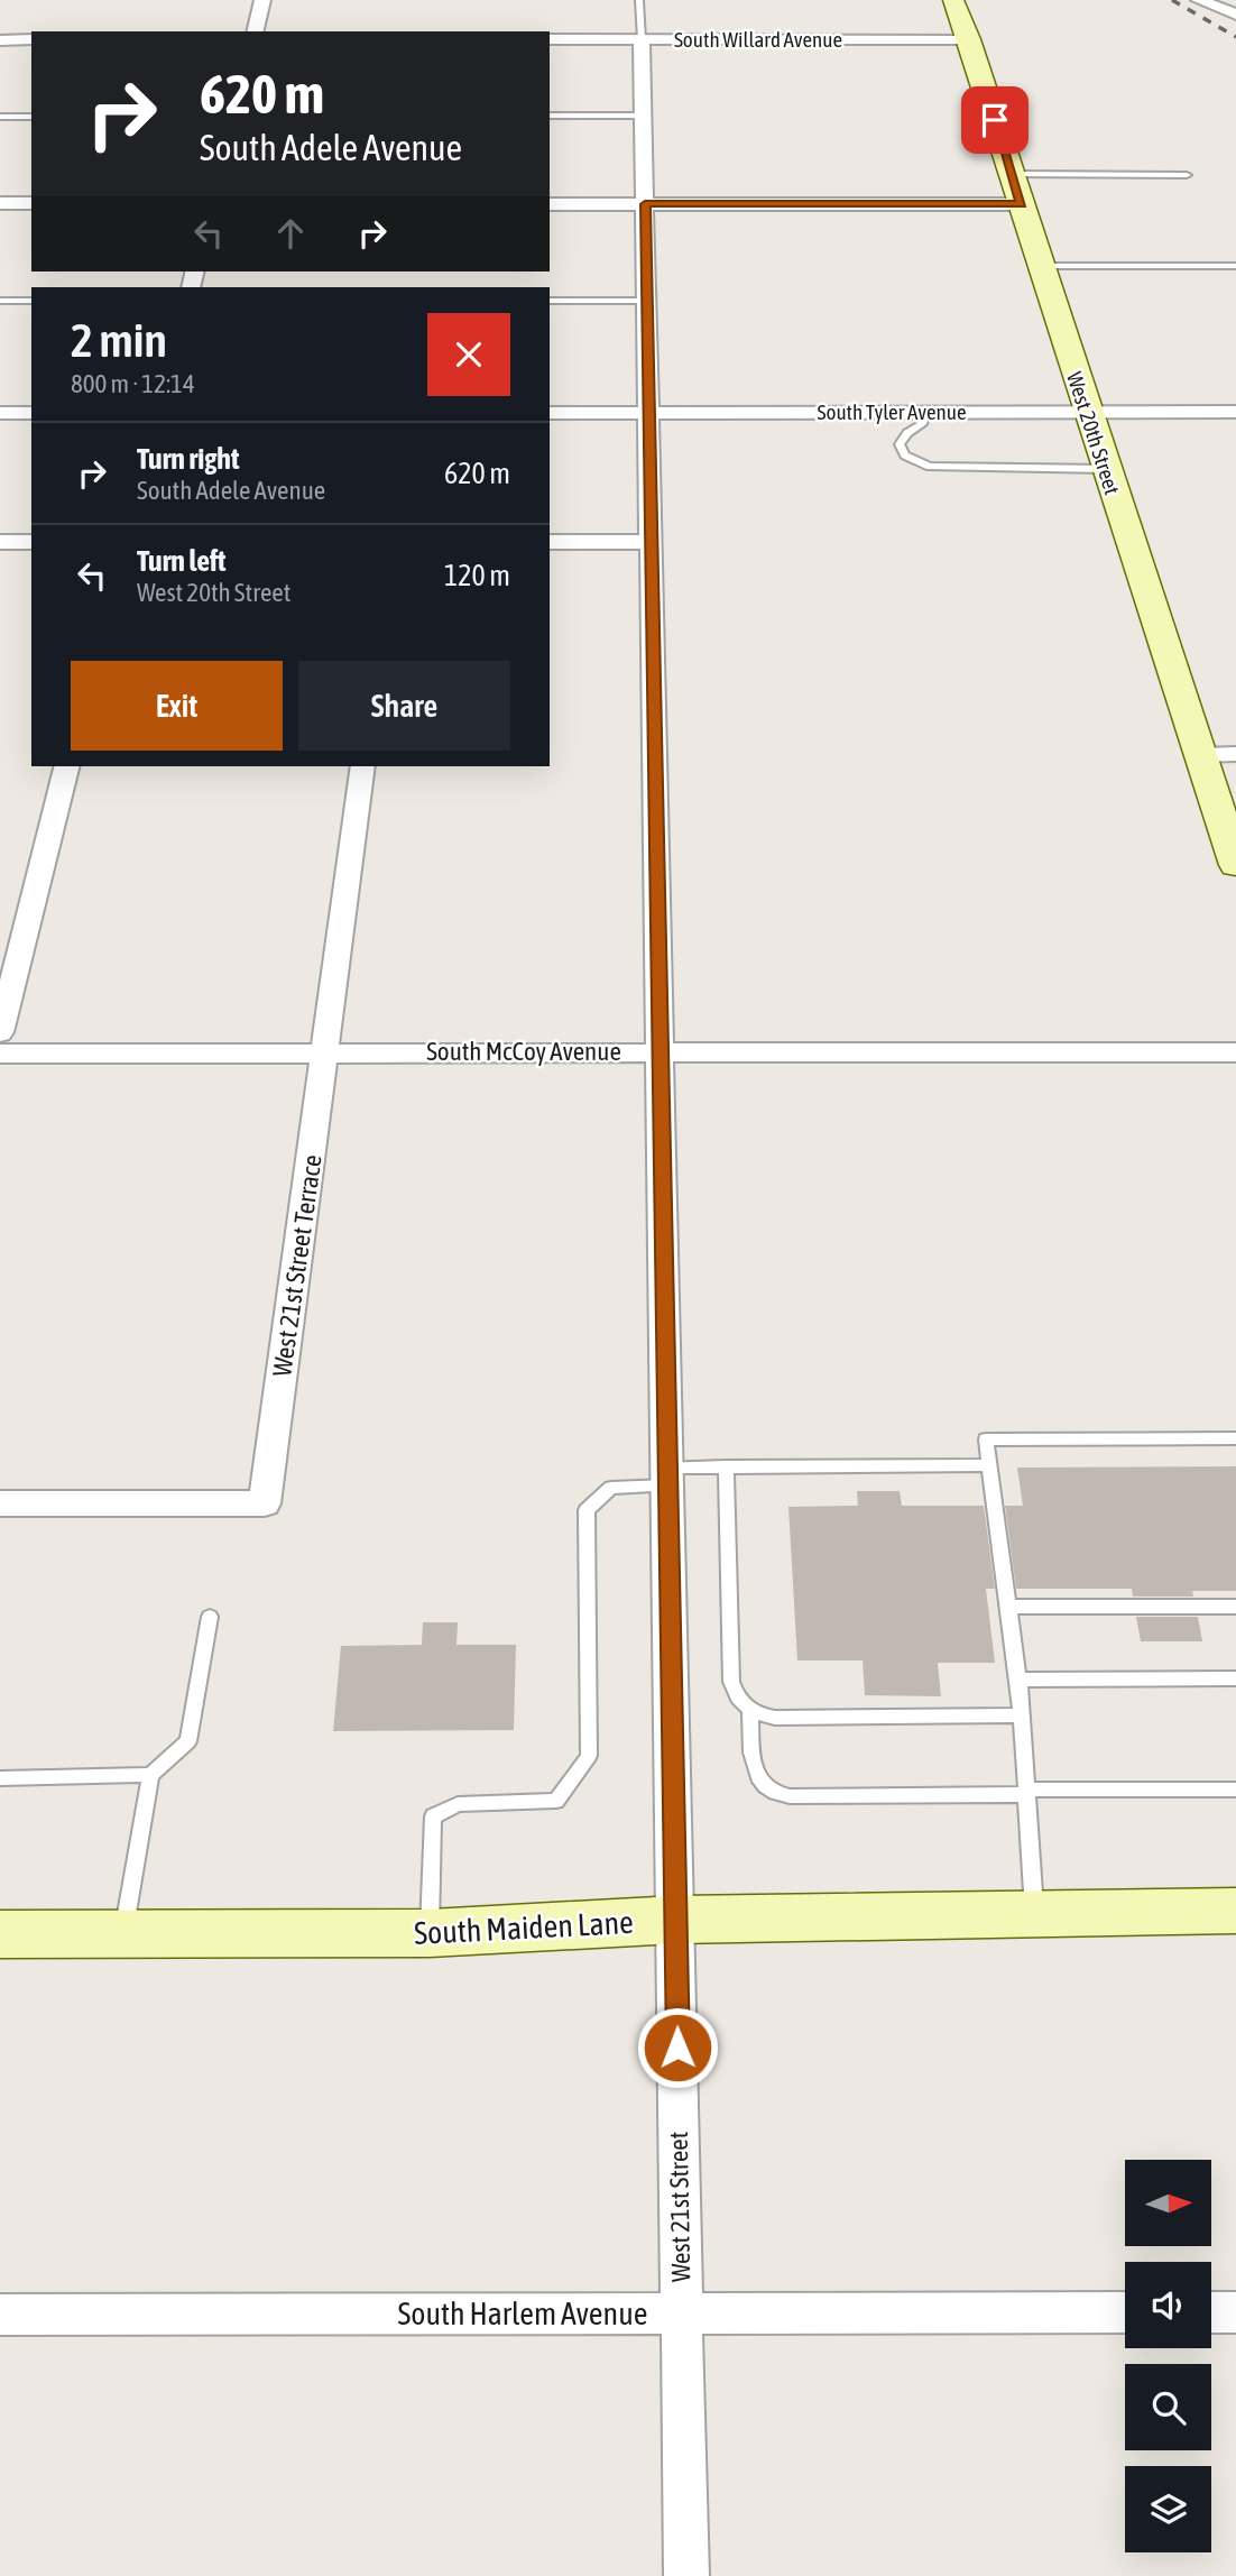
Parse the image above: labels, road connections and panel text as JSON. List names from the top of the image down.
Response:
{
  "streets": {
    "main road": ["West 20th Street", "South Maiden Lane"],
    "street": [
      "South Willard Avenue",
      "South Tyler Avenue",
      "South McCoy Avenue",
      "West 21st Street Terrace",
      "West 21st Street",
      "South Harlem Avenue"
    ]
  },
  "crossings": [
    ["South Willard Avenue", "West 20th Street"],
    ["South Willard Avenue", "West 21st Street"],
    ["South Tyler Avenue", "West 20th Street"],
    ["South Tyler Avenue", "West 21st Street"],
    ["South McCoy Avenue", "West 21st Street Terrace"],
    ["South McCoy Avenue", "West 21st Street"],
    ["South Maiden Lane", "West 21st Street"],
    ["West 21st Street", "South Harlem Avenue"]
  ],
  "north": "right",
  "page": {
    "turn": ["620 m", "South Adele Avenue"],
    "heading": ["2 min", "800 m · 12:14"],
    "list": [
      {
        "name": "Turn right",
        "note": "South Adele Avenue",
        "value": "620 m"
      },
      {
        "name": "Turn left",
        "note": "West 20th Street",
        "value": "120 m"
      }
    ],
    "buttons": ["Exit", "Share"]
  }
}
